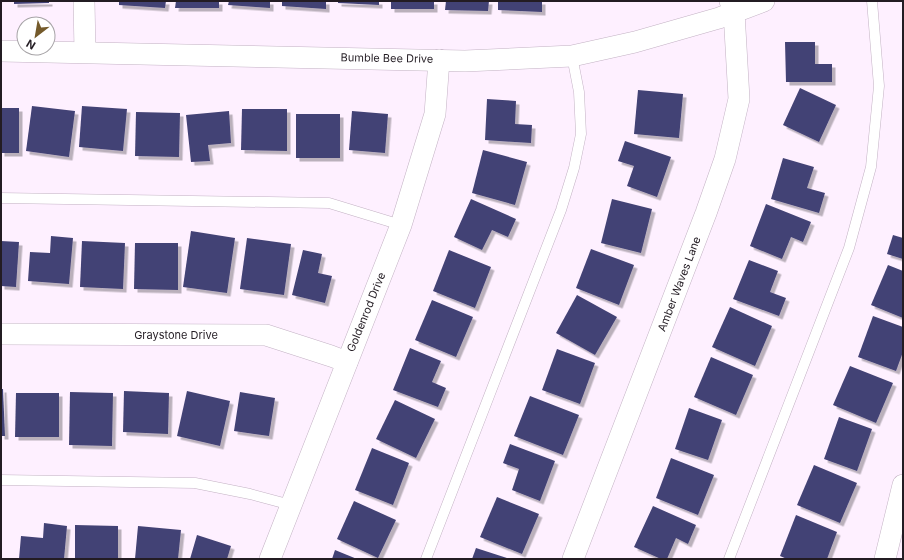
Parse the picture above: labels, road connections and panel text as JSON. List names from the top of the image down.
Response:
{
  "streets": {
    "street": [
      "Bumble Bee Drive",
      "Amber Waves Lane",
      "Goldenrod Drive",
      "Graystone Drive"
    ]
  },
  "crossings": [
    ["Bumble Bee Drive", "Amber Waves Lane"],
    ["Bumble Bee Drive", "Goldenrod Drive"],
    ["Goldenrod Drive", "Graystone Drive"]
  ],
  "north": "bottom left"
}
